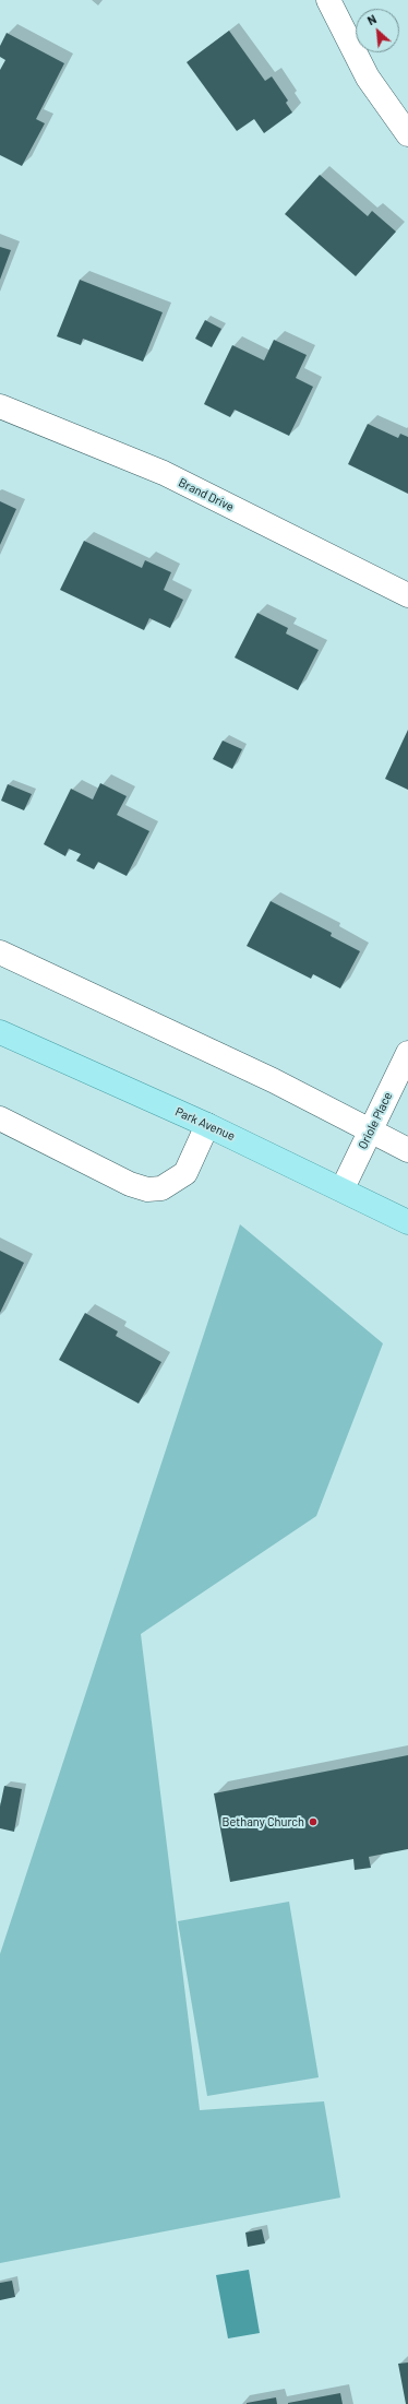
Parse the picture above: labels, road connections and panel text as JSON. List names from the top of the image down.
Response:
{
  "streets": {
    "main road": ["Park Avenue"],
    "street": ["Brand Drive", "Oriole Place"]
  },
  "crossings": [
    ["Oriole Place", "Park Avenue"]
  ],
  "places": ["Bethany Church"],
  "north": "top left"
}
